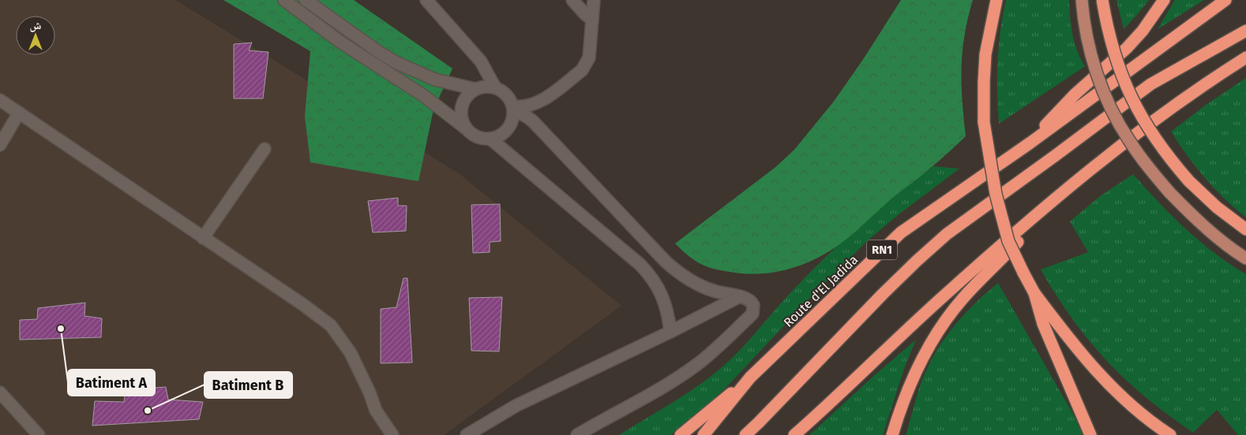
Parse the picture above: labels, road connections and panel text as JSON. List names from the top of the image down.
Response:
{
  "streets": {
    "highway": ["RN1", "Route d'El Jadida"]
  },
  "crossings": [
    ["RN1", "Route d'El Jadida"]
  ],
  "places": ["Batiment A", "Batiment B"],
  "north": "top"
}
